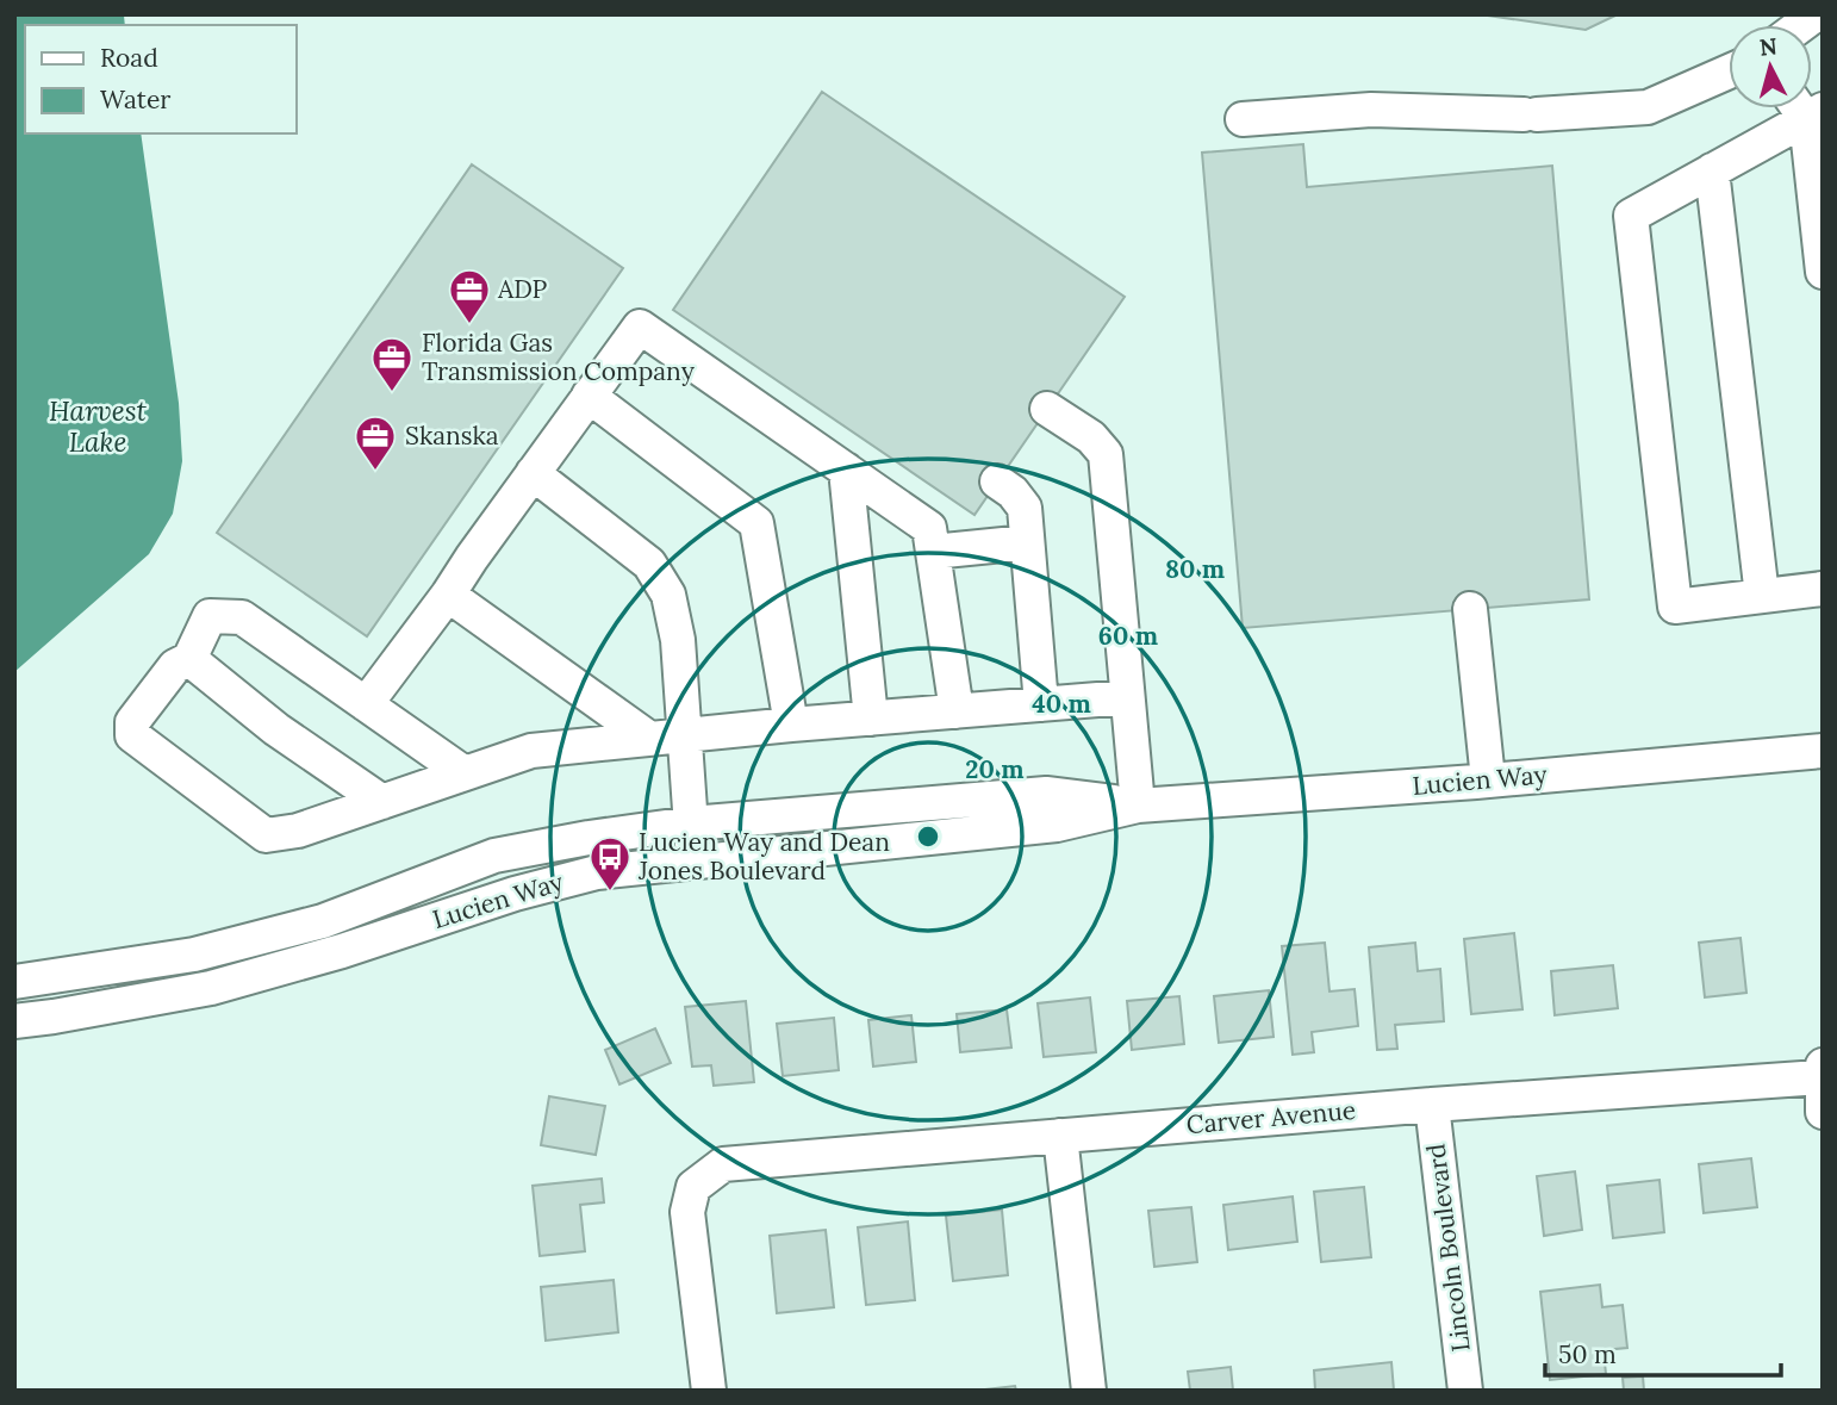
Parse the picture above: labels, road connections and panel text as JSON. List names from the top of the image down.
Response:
{
  "streets": {
    "street": ["Lucien Way", "Carver Avenue", "Lincoln Boulevard"]
  },
  "crossings": [
    ["Carver Avenue", "Lincoln Boulevard"]
  ],
  "water": ["Harvest Lake"],
  "places": {
    "office": ["ADP", "Florida Gas Transmission Company", "Skanska"],
    "bus stop": ["Lucien Way and Dean Jones Boulevard"]
  },
  "legend": ["Road", "Water"],
  "scale_bar": "50 m",
  "north": "top",
  "rings": [
    "80 m",
    "60 m",
    "40 m",
    "20 m"
  ]
}
